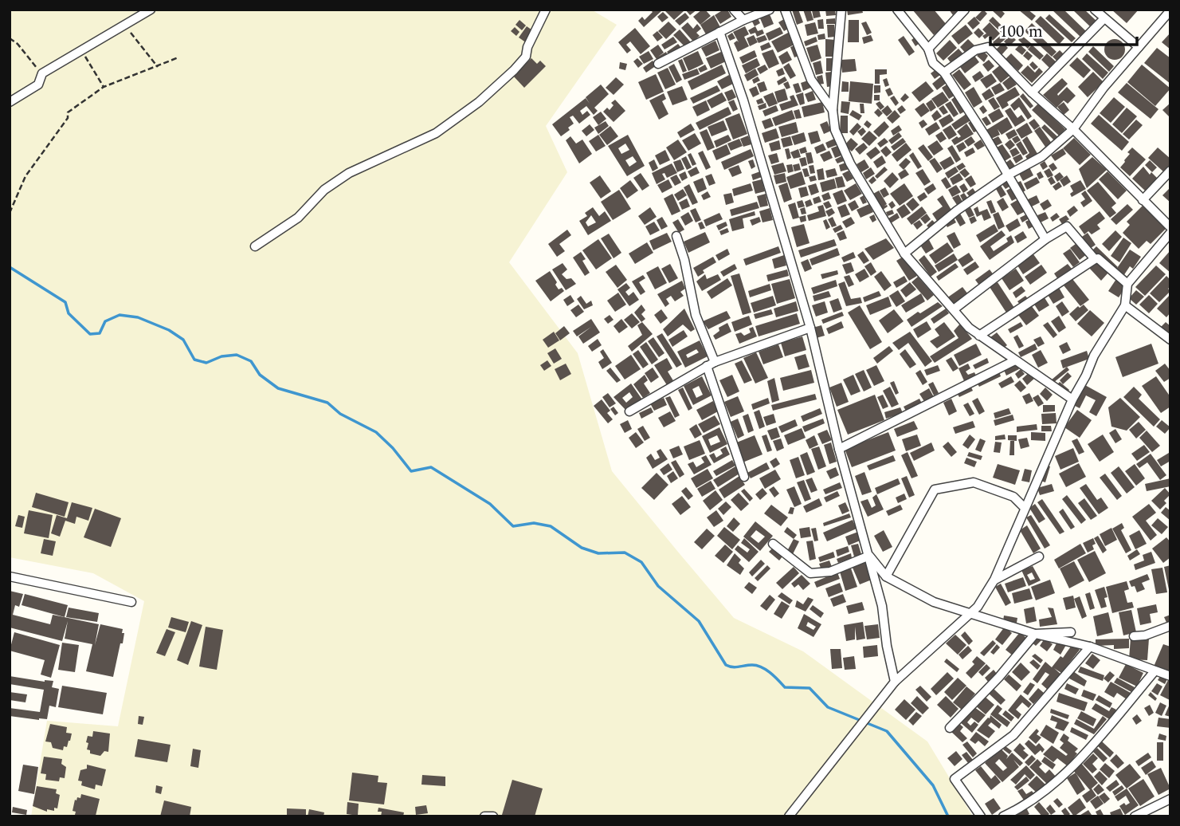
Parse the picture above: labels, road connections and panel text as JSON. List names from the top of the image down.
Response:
{
  "scale_bar": "100 m"
}
